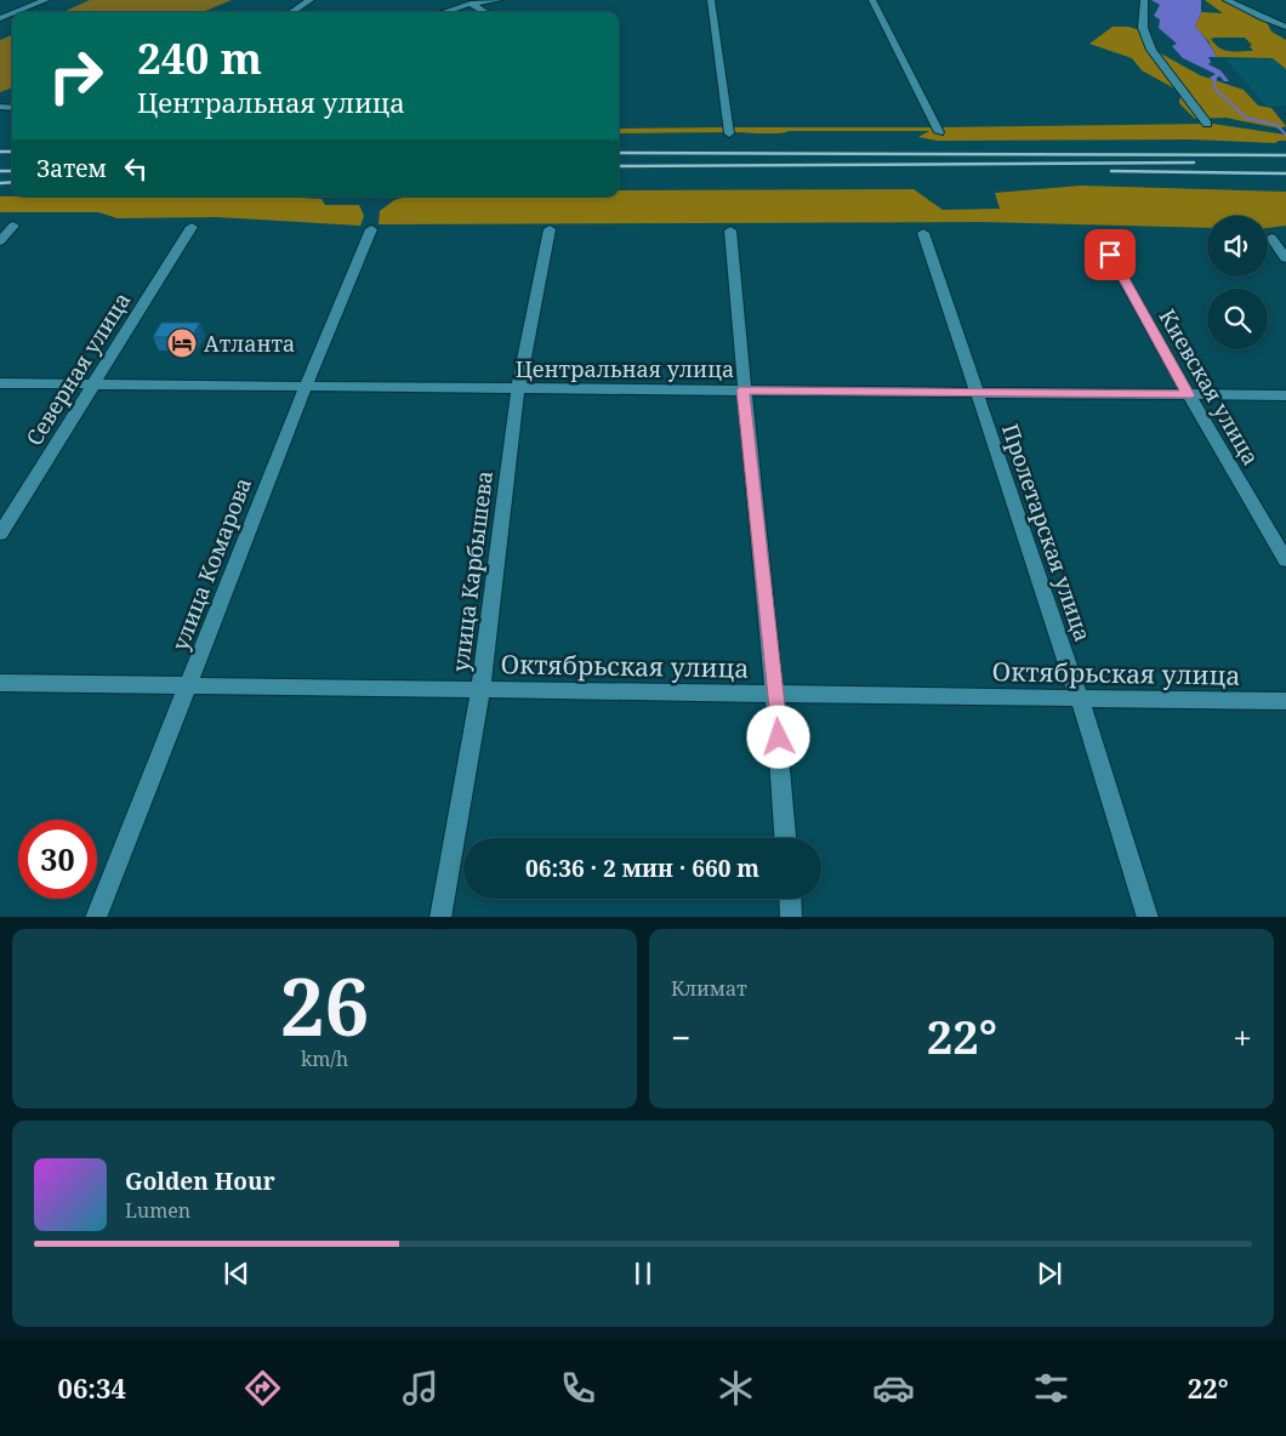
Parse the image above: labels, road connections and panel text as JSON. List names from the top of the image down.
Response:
{
  "streets": {
    "street": [
      "Северная улица",
      "Центральная улица",
      "Киевская улица",
      "Пролетарская улица",
      "улица Комарова",
      "улица Карбышева",
      "Октябрьская улица"
    ]
  },
  "crossings": [
    ["Северная улица", "Центральная улица"],
    ["Центральная улица", "Киевская улица"],
    ["Центральная улица", "Пролетарская улица"],
    ["Центральная улица", "улица Комарова"],
    ["Центральная улица", "улица Карбышева"],
    ["Пролетарская улица", "Октябрьская улица"],
    ["улица Комарова", "Октябрьская улица"],
    ["улица Карбышева", "Октябрьская улица"]
  ],
  "places": {
    "hotel": ["Атланта"]
  },
  "page": {
    "turn": ["240 m", "Центральная улица"],
    "then": "Затем",
    "limit": "30",
    "trip": "06:36 · 2 мин · 660 m",
    "tile": [
      ["26", "km/h"],
      "Климат"
    ],
    "heat": ["−", "22°", "+"],
    "song": ["Golden Hour", "Lumen"],
    "tabs": ["06:34", "22°"]
  }
}
